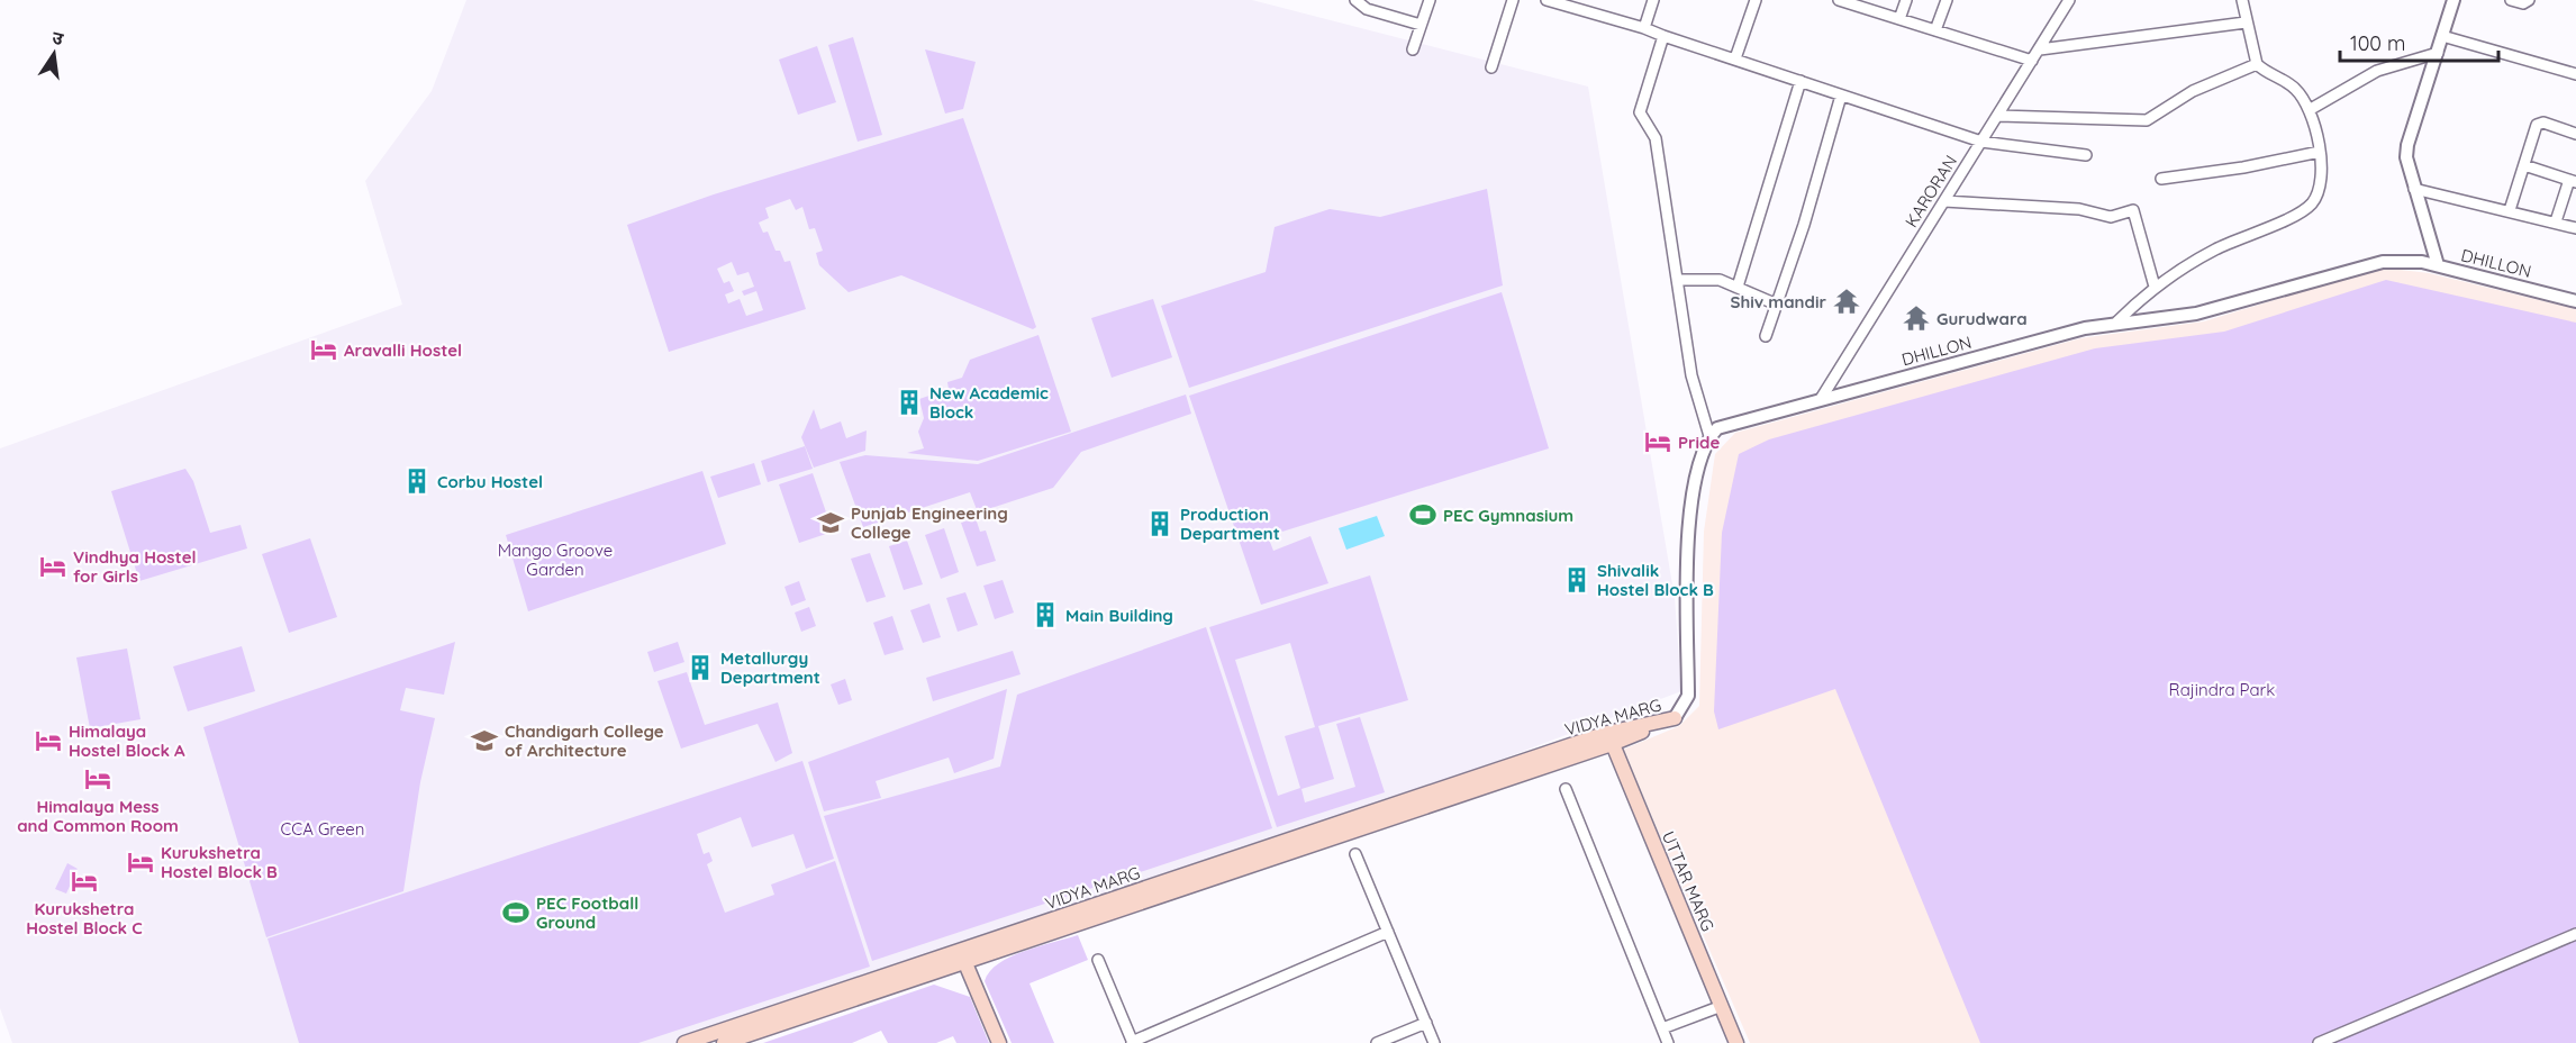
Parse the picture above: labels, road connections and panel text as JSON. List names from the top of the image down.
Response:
{
  "streets": {
    "main road": ["VIDYA MARG", "UTTAR MARG"],
    "street": ["KARORAN", "DHILLON"]
  },
  "crossings": [
    ["KARORAN", "DHILLON"],
    ["VIDYA MARG", "UTTAR MARG"]
  ],
  "parks": ["Mango Groove Garden", "Rajindra Park", "CCA Green"],
  "places": {
    "temple": ["Shiv mandir", "Gurudwara"],
    "hotel": [
      "Aravalli Hostel",
      "Pride",
      "Vindhya Hostel for Girls",
      "Himalaya Hostel Block A",
      "Himalaya Mess and Common Room",
      "Kurukshetra Hostel Block B",
      "Kurukshetra Hostel Block C"
    ],
    "building": [
      "New Academic Block",
      "Corbu Hostel",
      "Production Department",
      "Shivalik Hostel Block B",
      "Main Building",
      "Metallurgy Department"
    ],
    "sports": ["PEC Gymnasium", "PEC Football Ground"],
    "school or university": ["Punjab Engineering College", "Chandigarh College of Architecture"]
  },
  "scale_bar": "100 m",
  "north": "top"
}
